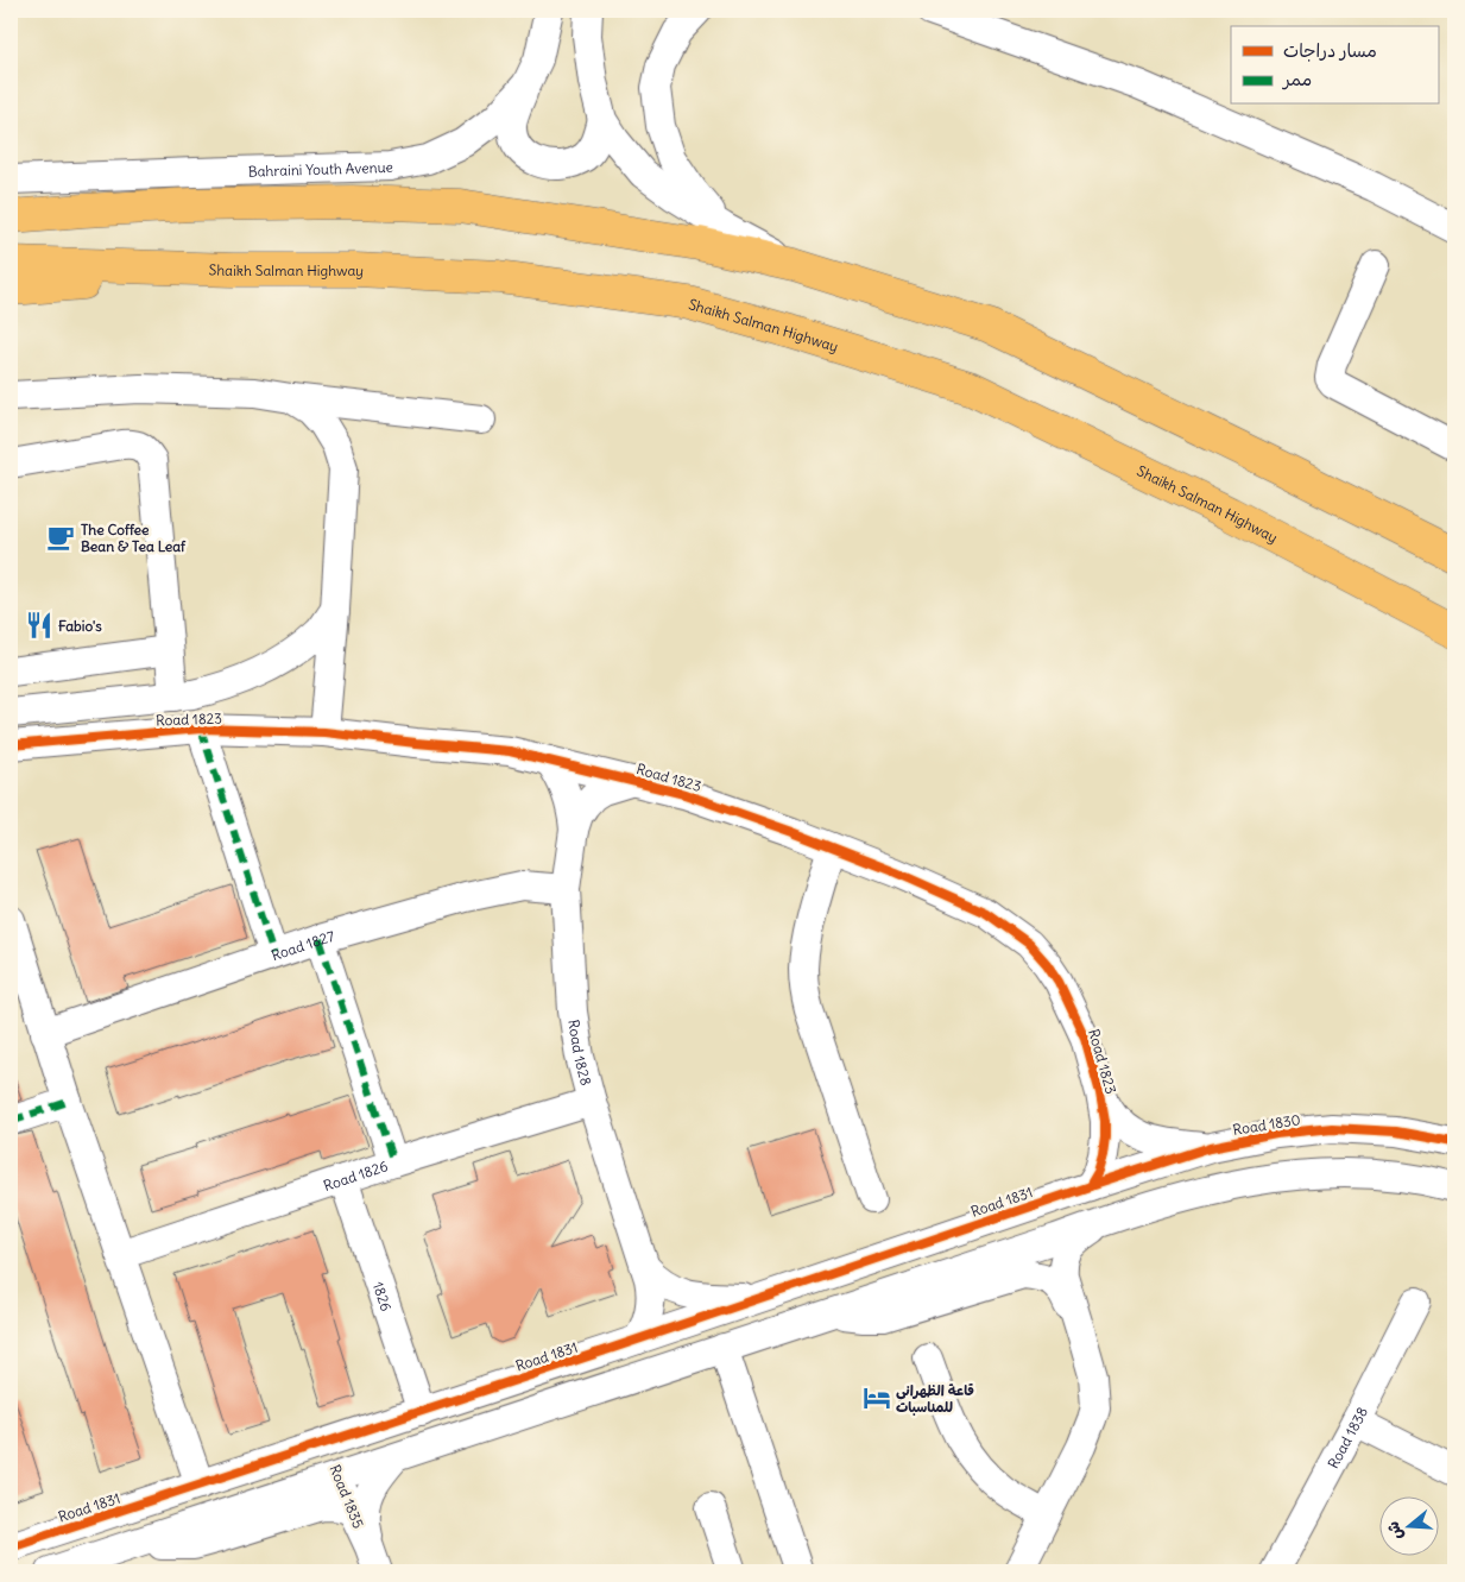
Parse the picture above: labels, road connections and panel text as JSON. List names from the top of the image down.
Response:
{
  "streets": {
    "main road": ["Shaikh Salman Highway"],
    "street": [
      "Bahraini Youth Avenue",
      "Road 1823",
      "Road 1827",
      "Road 1828",
      "Road 1830",
      "Road 1826",
      "Road 1831",
      "1826",
      "Road 1838",
      "Road 1835"
    ]
  },
  "crossings": [
    ["Road 1823", "Road 1828"],
    ["Road 1823", "Road 1830"],
    ["Road 1823", "Road 1831"],
    ["Road 1827", "Road 1828"],
    ["Road 1828", "Road 1826"],
    ["Road 1828", "Road 1831"],
    ["Road 1830", "Road 1831"],
    ["Road 1826", "1826"],
    ["Road 1831", "1826"],
    ["Road 1831", "Road 1835"]
  ],
  "places": {
    "cafe": ["The Coffee Bean & Tea Leaf"],
    "restaurant": ["Fabio's"],
    "hotel": ["قاعة الظهراني للمناسبات"]
  },
  "legend": ["مسار دراجات", "ممر"],
  "north": "left"
}
